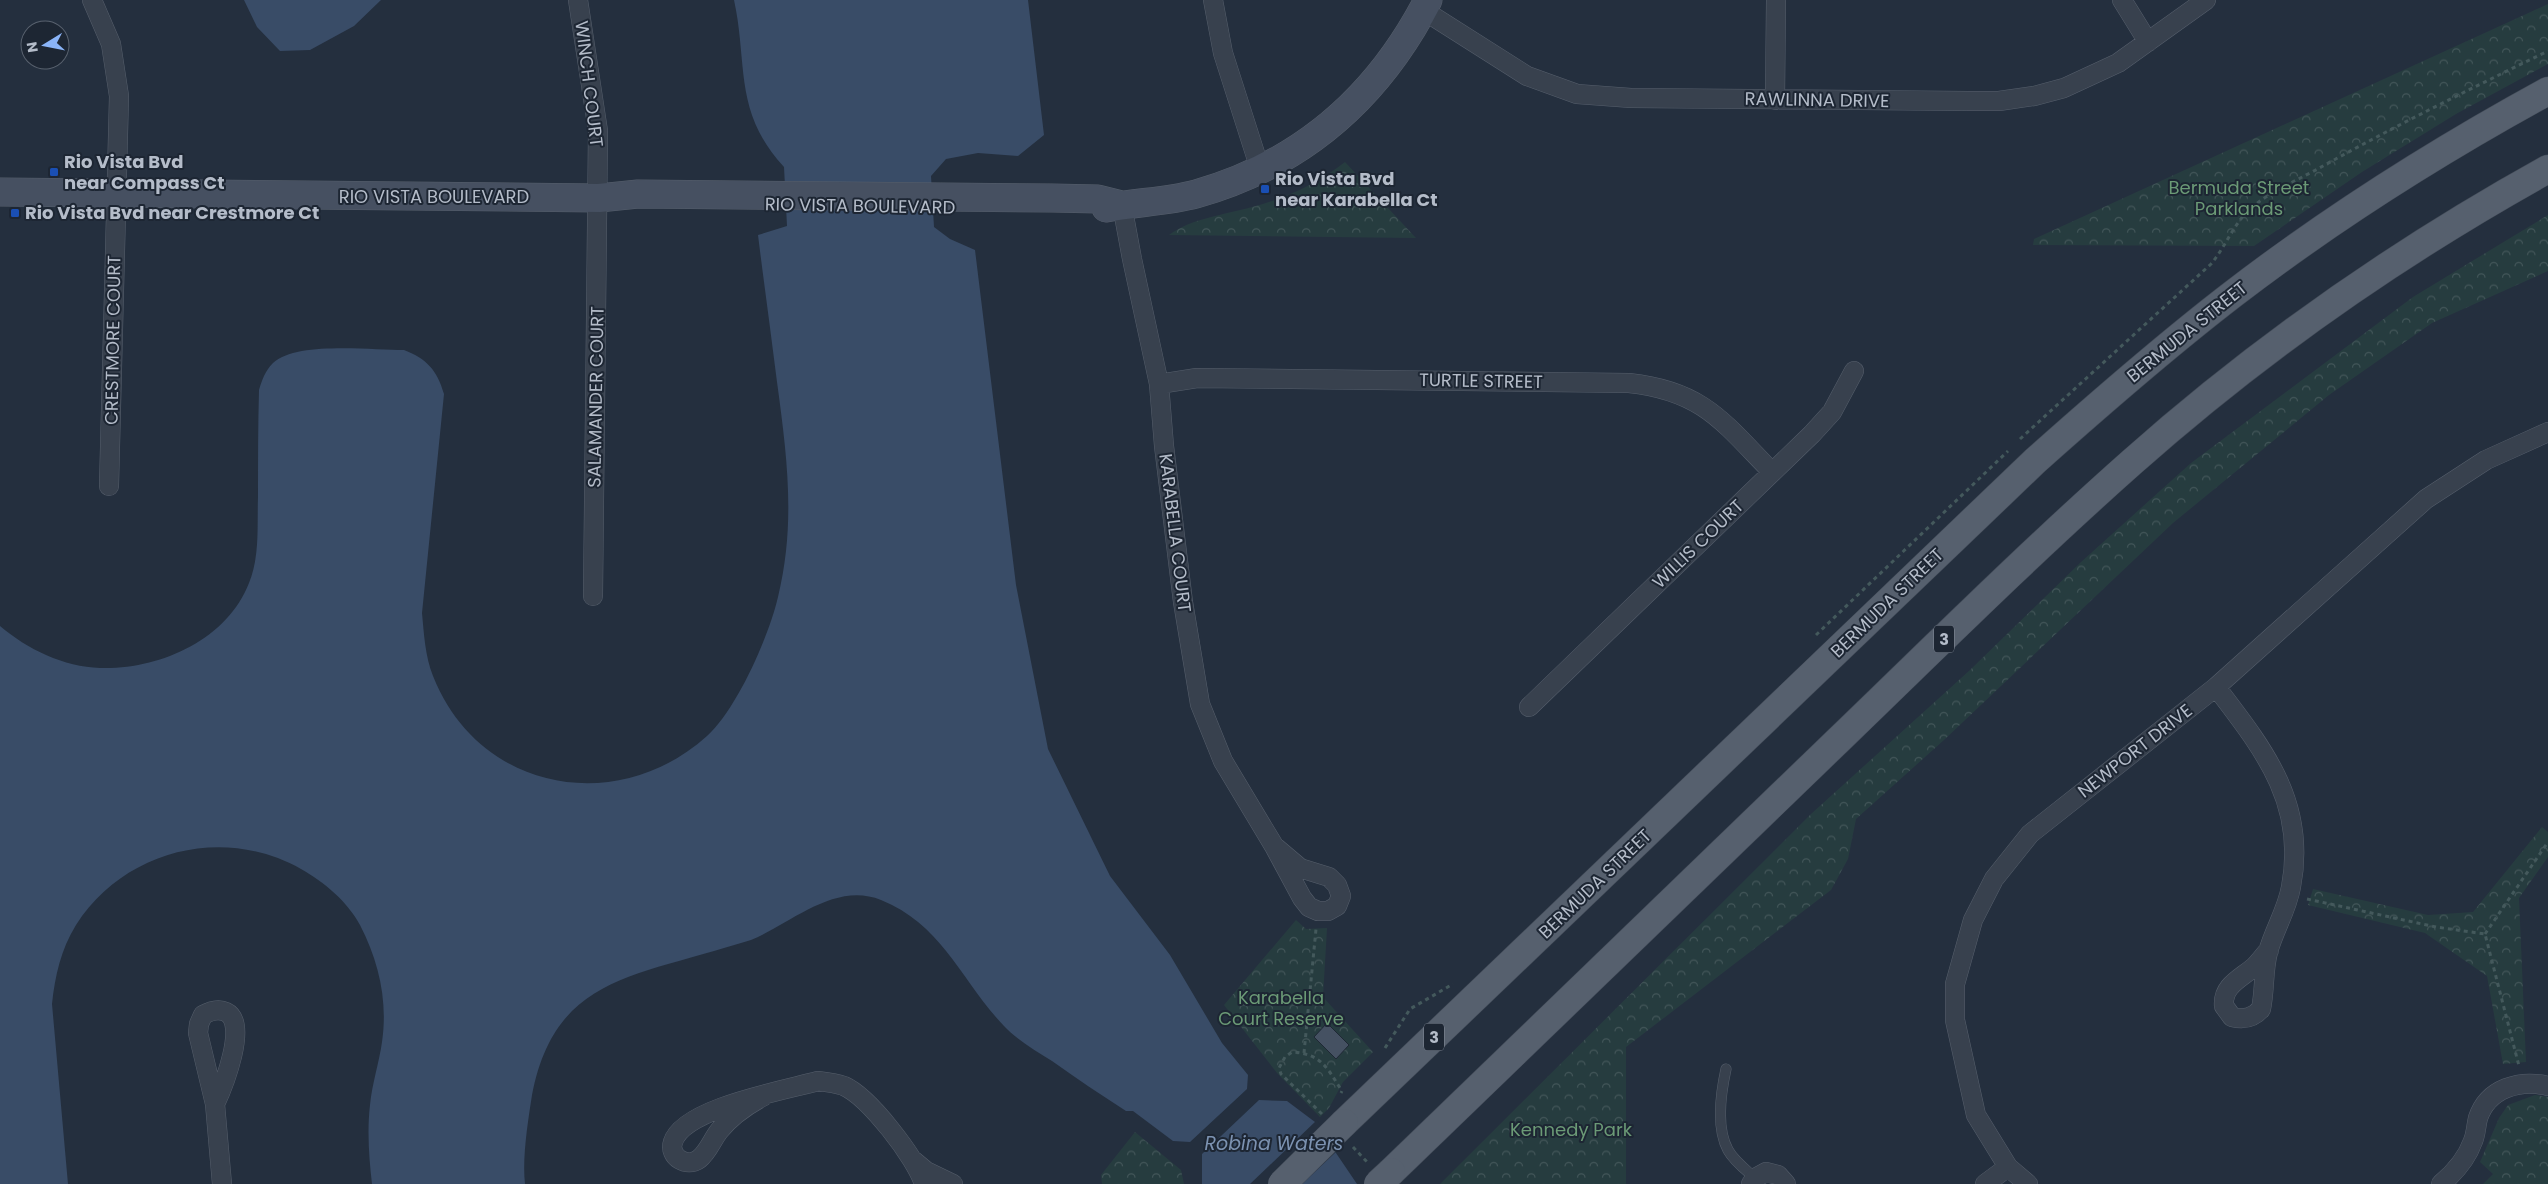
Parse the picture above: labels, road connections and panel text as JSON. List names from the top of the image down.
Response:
{
  "streets": {
    "main road": ["BERMUDA STREET", "3"],
    "street": [
      "WINCH COURT",
      "RAWLINNA DRIVE",
      "RIO VISTA BOULEVARD",
      "CRESTMORE COURT",
      "TURTLE STREET",
      "SALAMANDER COURT",
      "KARABELLA COURT",
      "WILLIS COURT",
      "NEWPORT DRIVE"
    ]
  },
  "crossings": [
    ["WINCH COURT", "RIO VISTA BOULEVARD"],
    ["WINCH COURT", "SALAMANDER COURT"],
    ["RAWLINNA DRIVE", "RIO VISTA BOULEVARD"],
    ["RIO VISTA BOULEVARD", "CRESTMORE COURT"],
    ["RIO VISTA BOULEVARD", "SALAMANDER COURT"],
    ["RIO VISTA BOULEVARD", "KARABELLA COURT"],
    ["TURTLE STREET", "KARABELLA COURT"],
    ["TURTLE STREET", "WILLIS COURT"]
  ],
  "water": ["Robina Waters"],
  "parks": ["Bermuda Street Parklands", "Karabella Court Reserve", "Kennedy Park"],
  "places": {
    "transit": ["Rio Vista Bvd near Compass Ct", "Rio Vista Bvd near Karabella Ct", "Rio Vista Bvd near Crestmore Ct"]
  },
  "north": "left"
}
